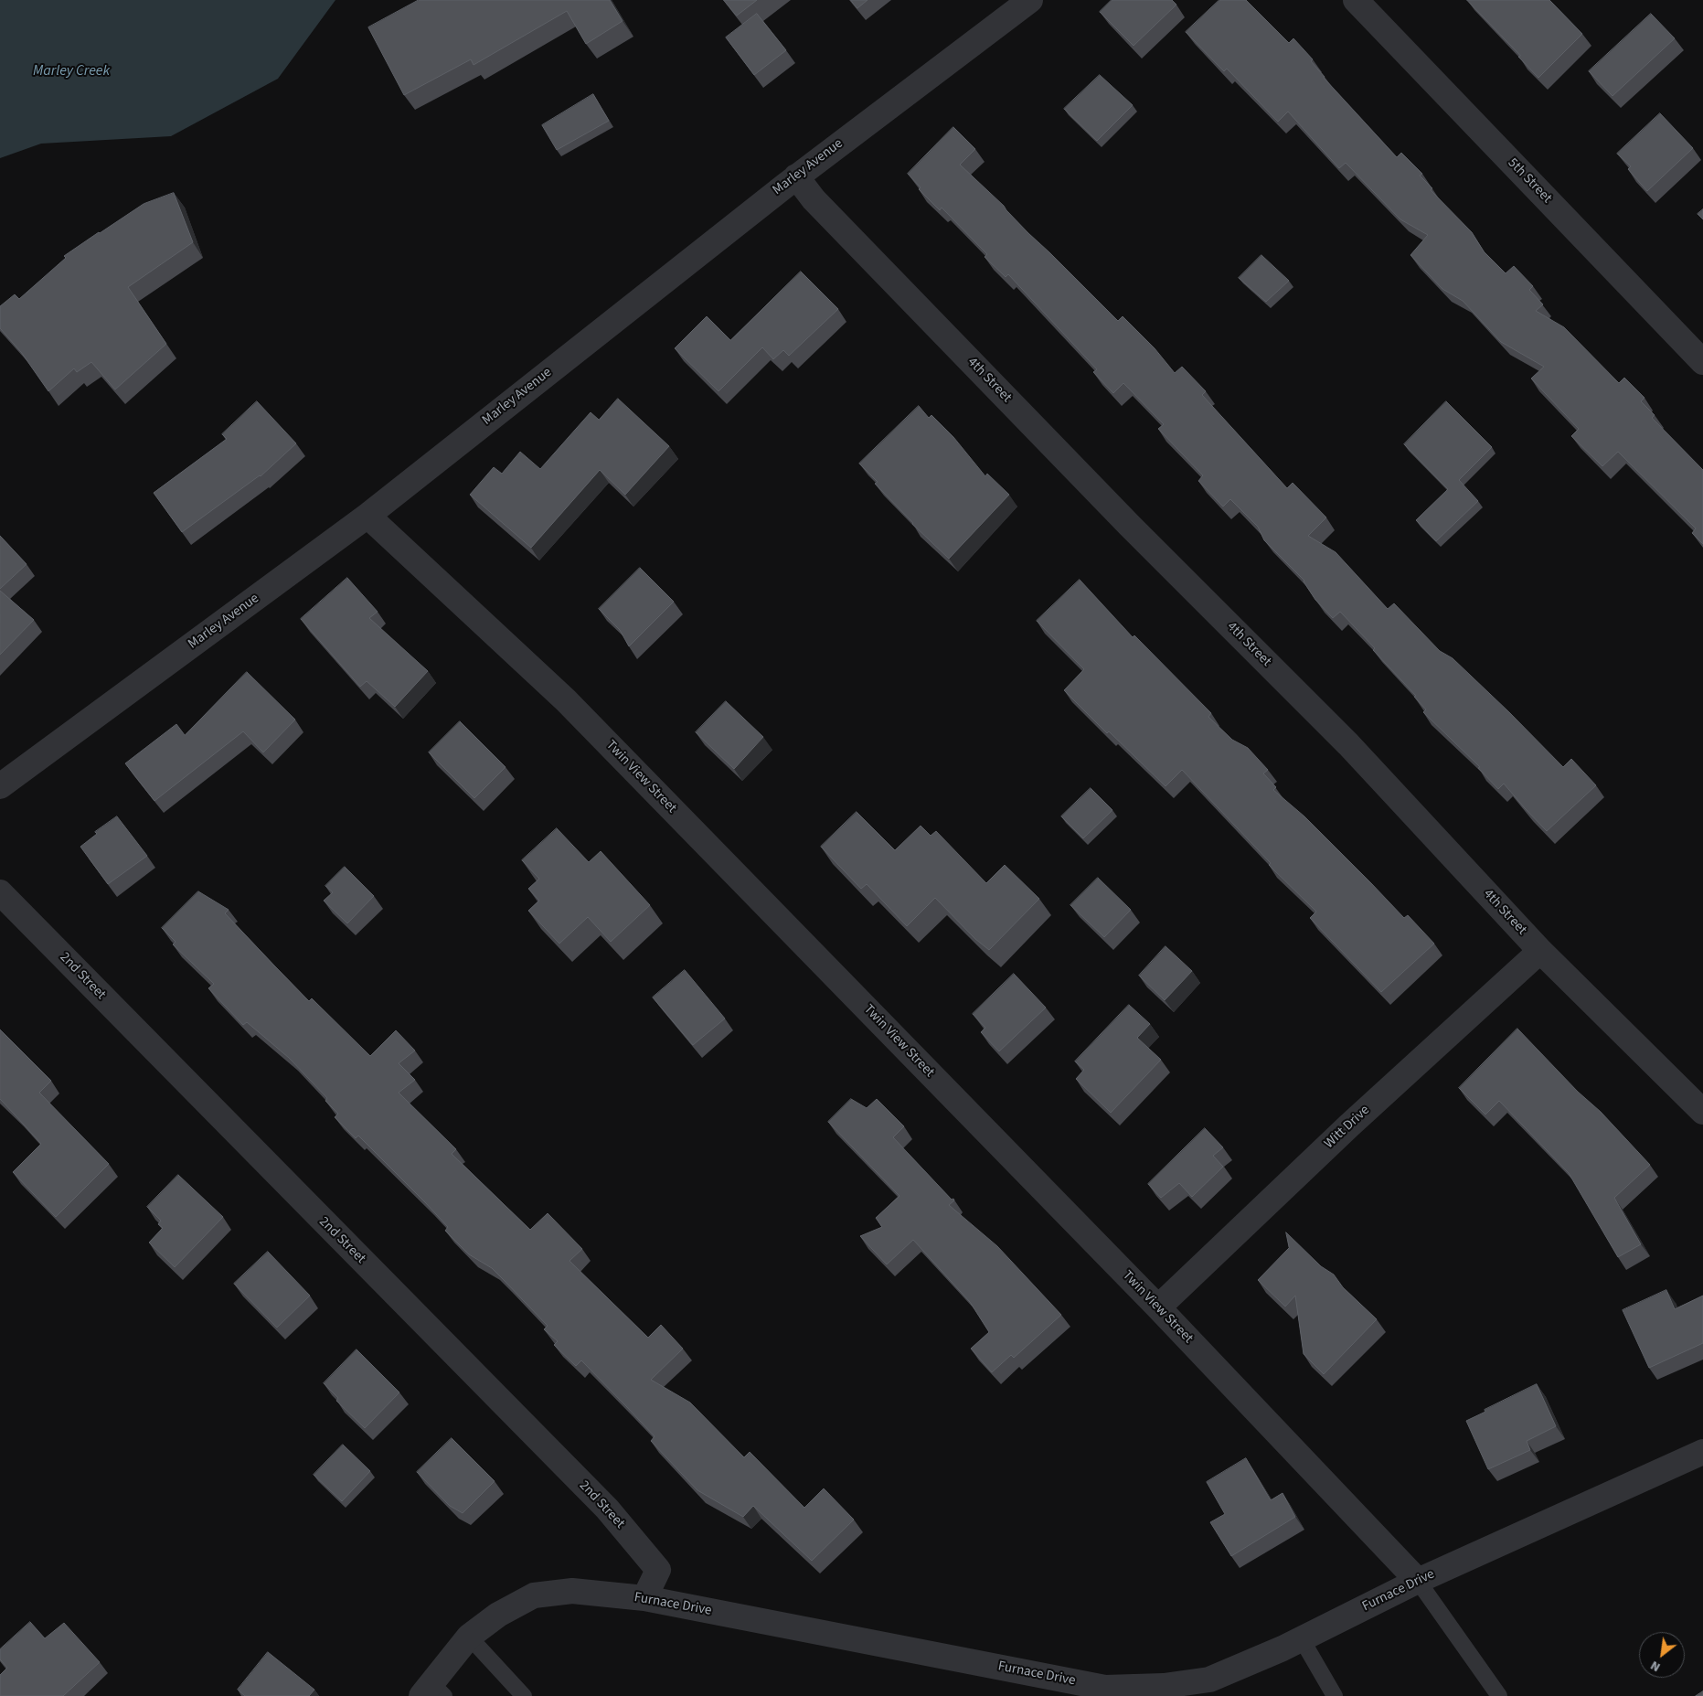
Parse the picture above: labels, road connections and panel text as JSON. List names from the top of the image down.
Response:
{
  "streets": {
    "street": [
      "Marley Avenue",
      "5th Street",
      "4th Street",
      "Twin View Street",
      "2nd Street",
      "Witt Drive",
      "Furnace Drive"
    ]
  },
  "crossings": [
    ["Marley Avenue", "4th Street"],
    ["Marley Avenue", "Twin View Street"],
    ["4th Street", "Witt Drive"],
    ["Twin View Street", "Witt Drive"],
    ["Twin View Street", "Furnace Drive"],
    ["2nd Street", "Furnace Drive"]
  ],
  "water": ["Marley Creek"],
  "north": "bottom left"
}
